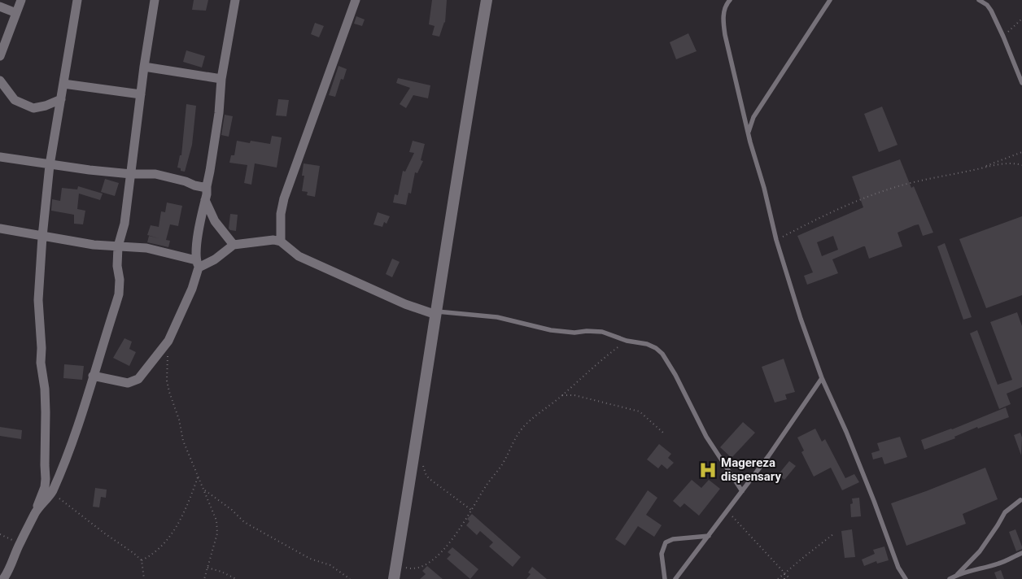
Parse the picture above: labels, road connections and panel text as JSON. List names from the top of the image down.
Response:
{
  "places": {
    "hospital": ["Magereza dispensary"]
  }
}
